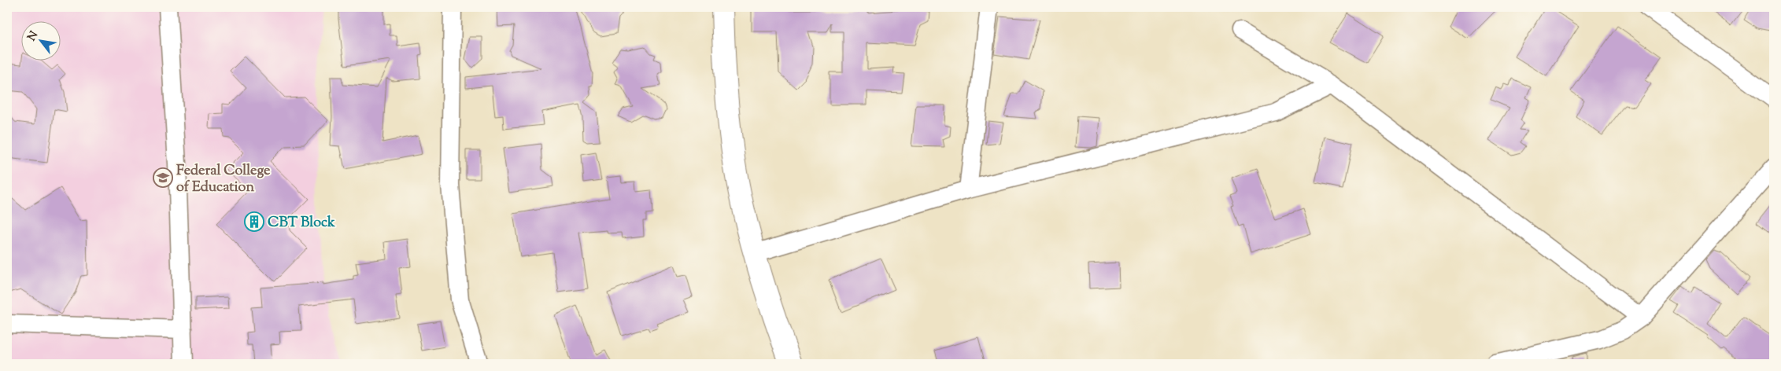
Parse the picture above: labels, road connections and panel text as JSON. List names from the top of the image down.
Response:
{
  "places": {
    "school or university": ["Federal College of Education"],
    "building": ["CBT Block"]
  },
  "north": "top left"
}
